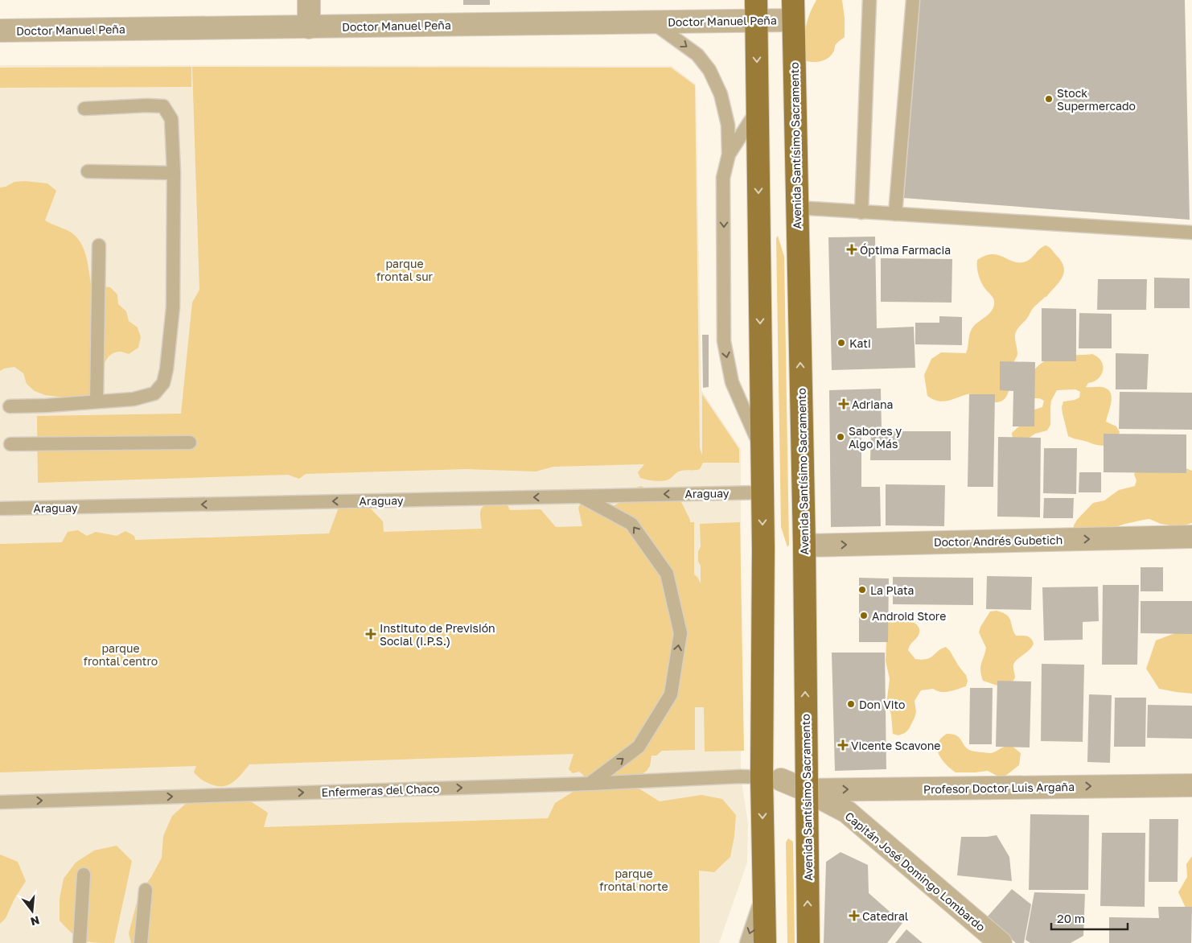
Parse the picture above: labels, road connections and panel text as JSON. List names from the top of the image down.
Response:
{
  "streets": {
    "main road": ["Avenida Santísimo Sacramento"],
    "street": [
      "Doctor Manuel Peña",
      "Doctor Andrés Gubetich",
      "Profesor Doctor Luis Argaña",
      "Capitán José Domingo Lombardo"
    ],
    "lane": ["Araguay", "Enfermeras del Chaco"]
  },
  "crossings": [
    ["Doctor Manuel Peña", "Avenida Santísimo Sacramento"],
    ["Avenida Santísimo Sacramento", "Doctor Andrés Gubetich"],
    ["Avenida Santísimo Sacramento", "Profesor Doctor Luis Argaña"],
    ["Avenida Santísimo Sacramento", "Capitán José Domingo Lombardo"],
    ["Profesor Doctor Luis Argaña", "Capitán José Domingo Lombardo"],
    ["Enfermeras del Chaco", "Capitán José Domingo Lombardo"]
  ],
  "one_way": ["Doctor Andrés Gubetich", "Profesor Doctor Luis Argaña", "Enfermeras del Chaco"],
  "parks": ["parque frontal sur", "parque frontal centro", "parque frontal norte"],
  "places": {
    "other": [
      "Stock Supermercado",
      "Kati",
      "Sabores y Algo Más",
      "La Plata",
      "Android Store",
      "Don Vito"
    ],
    "health": [
      "Óptima Farmacia",
      "Adriana",
      "Instituto de Previsión Social (I.P.S.)",
      "Vicente Scavone",
      "Catedral"
    ]
  },
  "scale_bar": "20 m",
  "north": "bottom"
}
